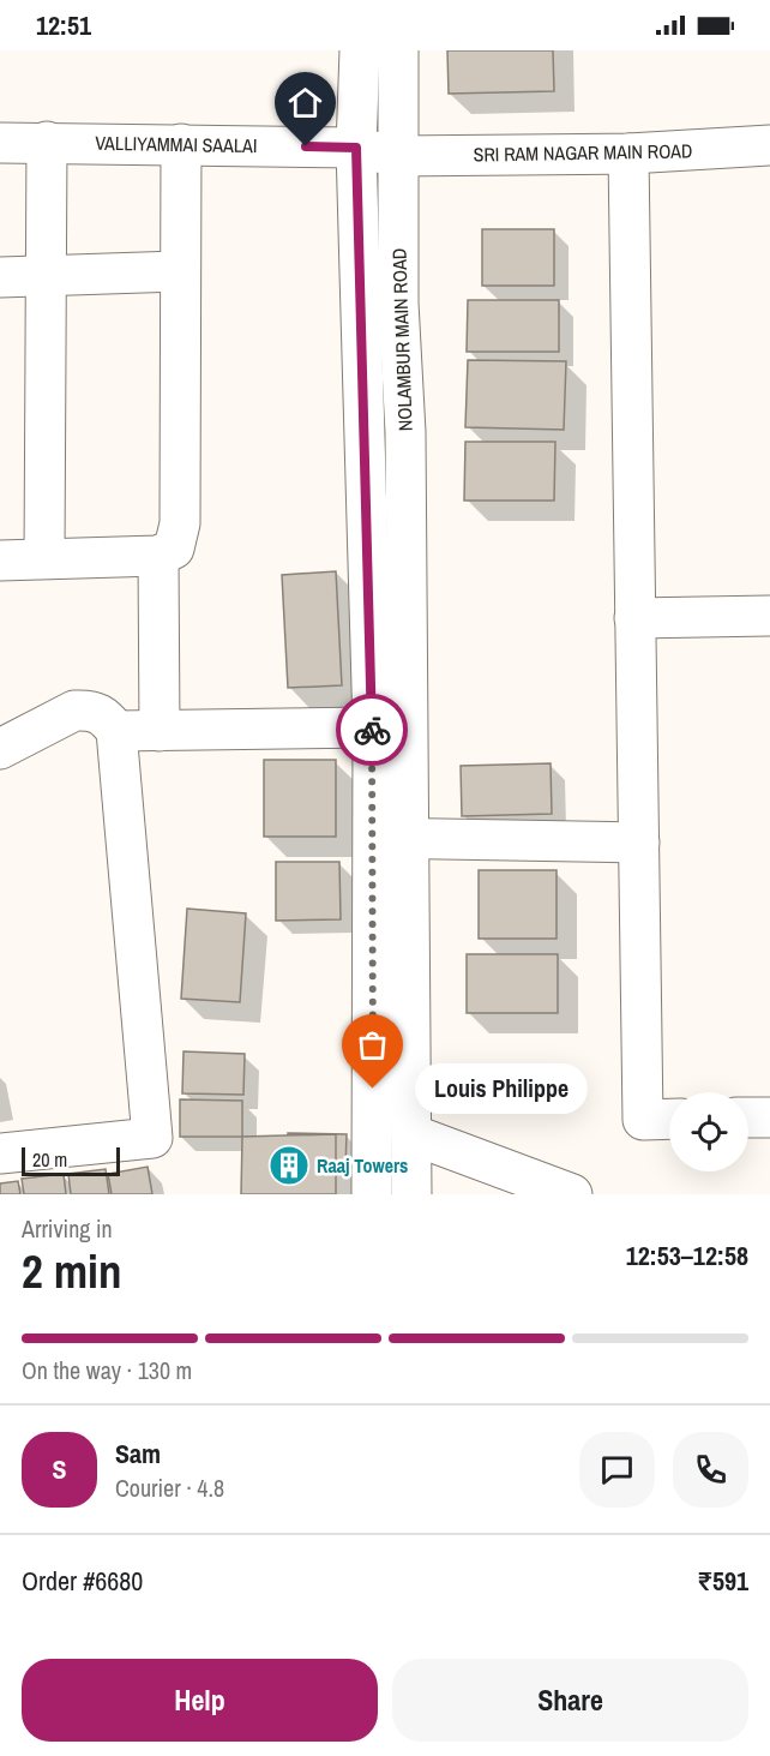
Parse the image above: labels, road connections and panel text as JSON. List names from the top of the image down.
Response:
{
  "streets": {
    "street": ["VALLIYAMMAI SAALAI", "SRI RAM NAGAR MAIN ROAD", "NOLAMBUR MAIN ROAD"]
  },
  "crossings": [
    ["VALLIYAMMAI SAALAI", "SRI RAM NAGAR MAIN ROAD"],
    ["VALLIYAMMAI SAALAI", "NOLAMBUR MAIN ROAD"],
    ["SRI RAM NAGAR MAIN ROAD", "NOLAMBUR MAIN ROAD"]
  ],
  "places": {
    "other": ["Louis Philippe"],
    "building": ["Raaj Towers"]
  },
  "scale_bar": "20 m",
  "page": {
    "status": "12:51",
    "bubble": "Louis Philippe",
    "scale": "20 m",
    "heading": ["2 min", "Arriving in", "12:53–12:58"],
    "panel": [
      "Sam",
      "Courier · 4.8",
      "Order #6680",
      "₹591"
    ],
    "bar": "On the way · 130 m",
    "round": "S",
    "buttons": ["Help", "Share"]
  }
}
